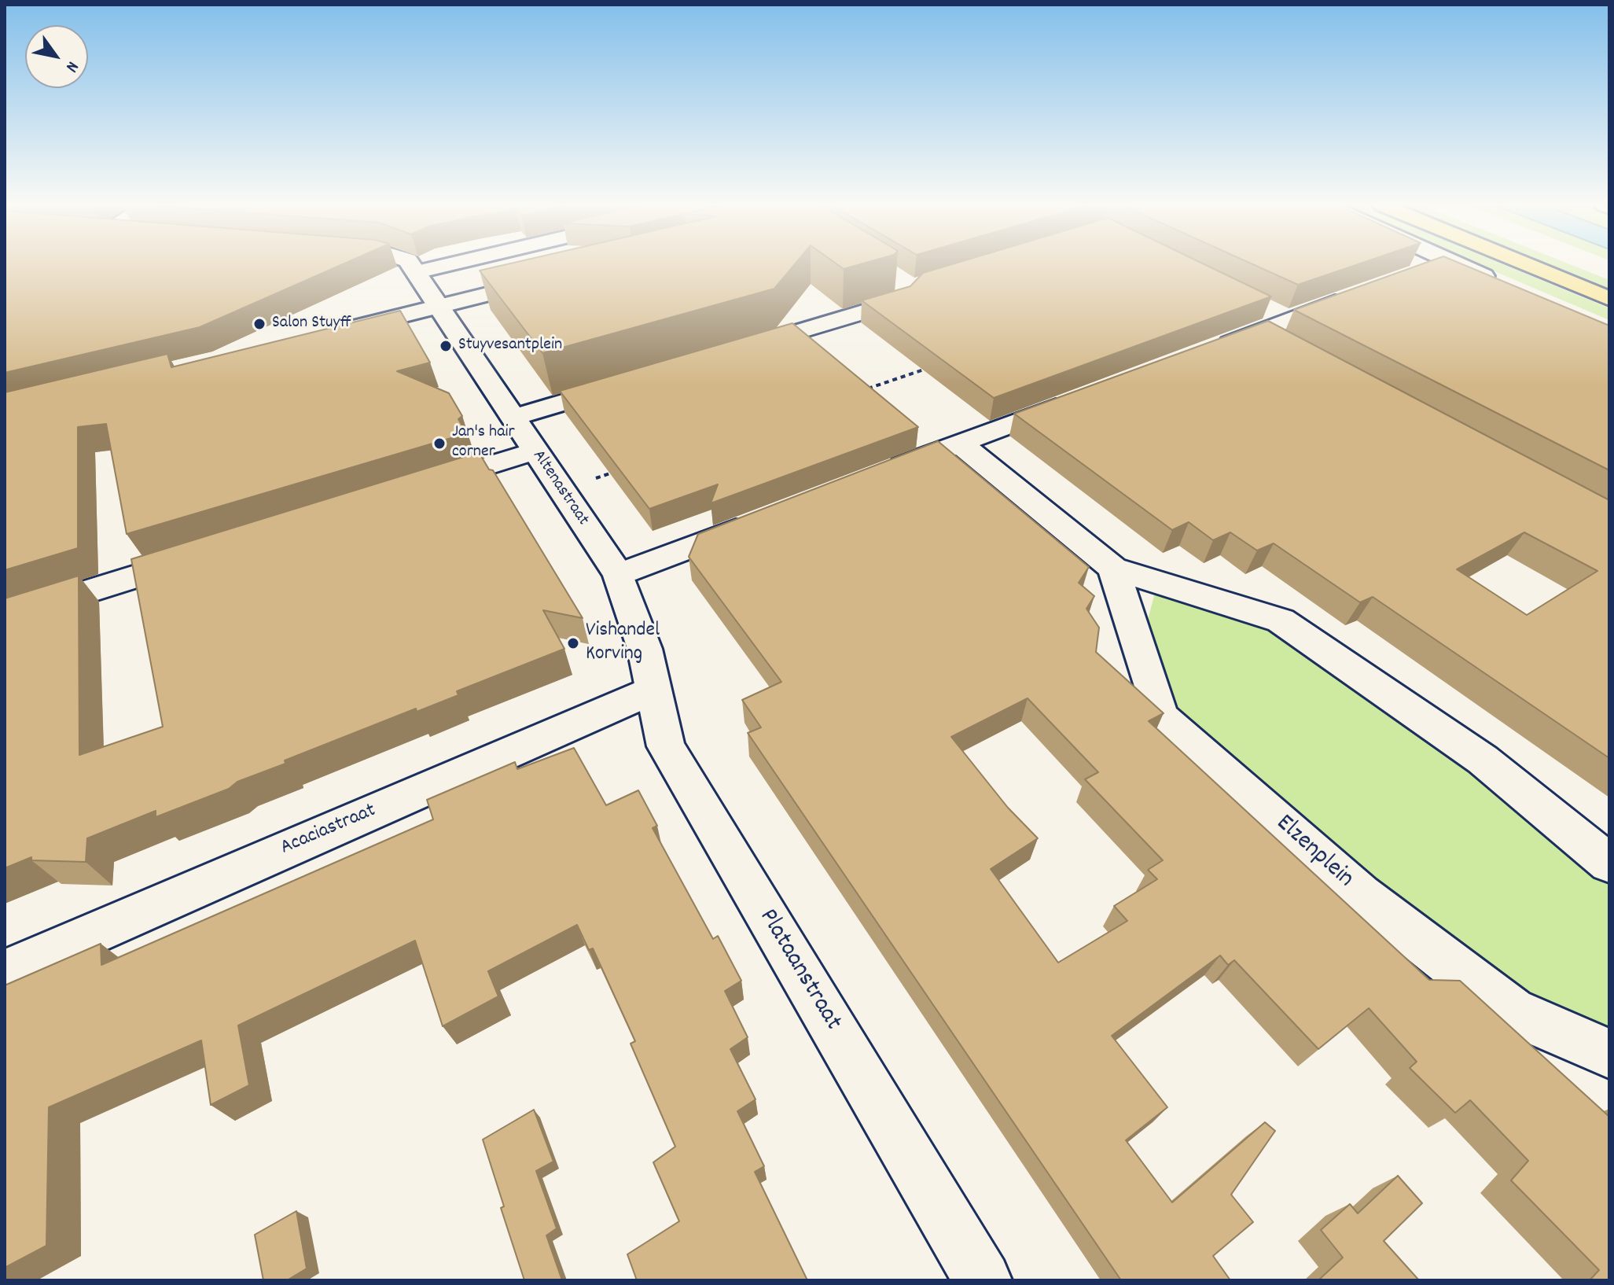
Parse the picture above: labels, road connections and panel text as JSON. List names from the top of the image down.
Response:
{
  "streets": {
    "street": [
      "Altenastraat",
      "Acaciastraat",
      "Elzenplein",
      "Plataanstraat"
    ]
  },
  "crossings": [
    ["Altenastraat", "Acaciastraat"],
    ["Altenastraat", "Plataanstraat"],
    ["Acaciastraat", "Plataanstraat"]
  ],
  "places": [
    "Salon Stuyff",
    "Stuyvesantplein",
    "Jan's hair corner",
    "Vishandel Korving"
  ],
  "north": "bottom right"
}
